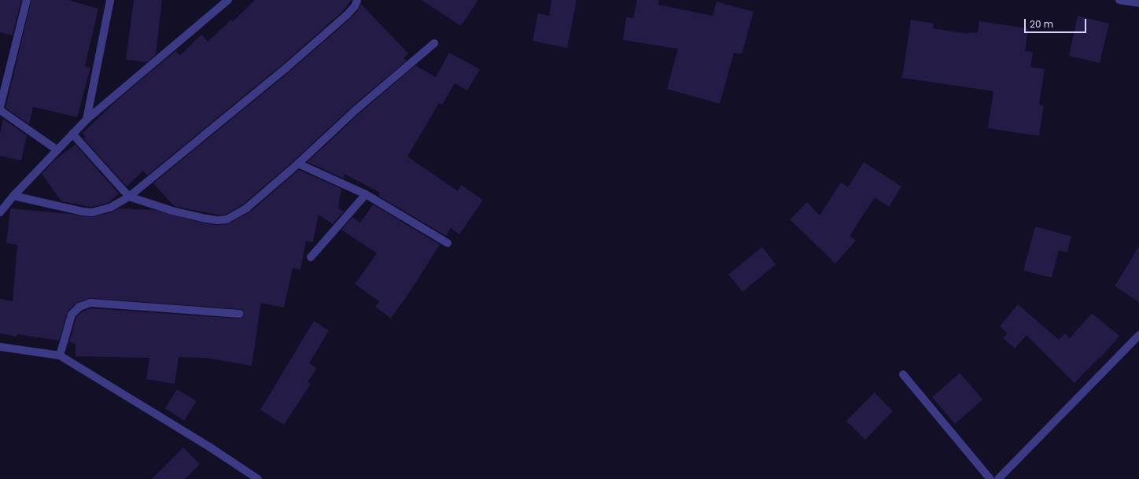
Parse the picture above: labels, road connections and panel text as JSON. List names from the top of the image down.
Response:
{
  "scale_bar": "20 m"
}
